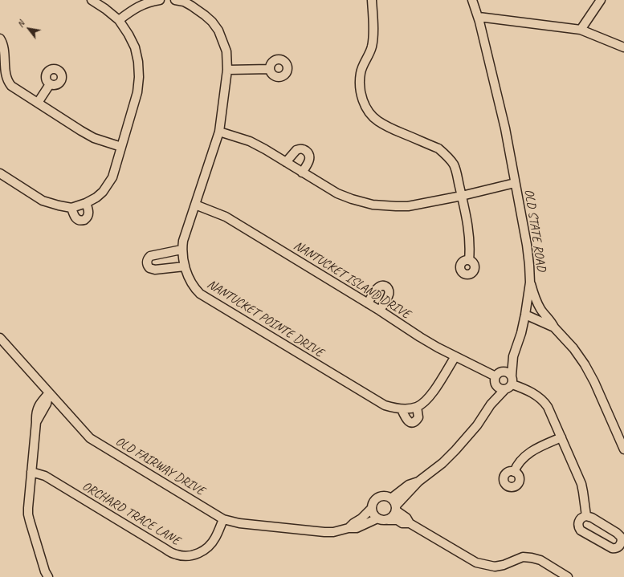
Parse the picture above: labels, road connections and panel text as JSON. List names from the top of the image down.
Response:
{
  "streets": {
    "street": [
      "OLD STATE ROAD",
      "NANTUCKET ISLAND DRIVE",
      "NANTUCKET POINTE DRIVE",
      "OLD FAIRWAY DRIVE",
      "ORCHARD TRACE LANE"
    ]
  },
  "crossings": [
    ["NANTUCKET ISLAND DRIVE", "NANTUCKET POINTE DRIVE"],
    ["OLD FAIRWAY DRIVE", "ORCHARD TRACE LANE"]
  ],
  "north": "top left"
}
